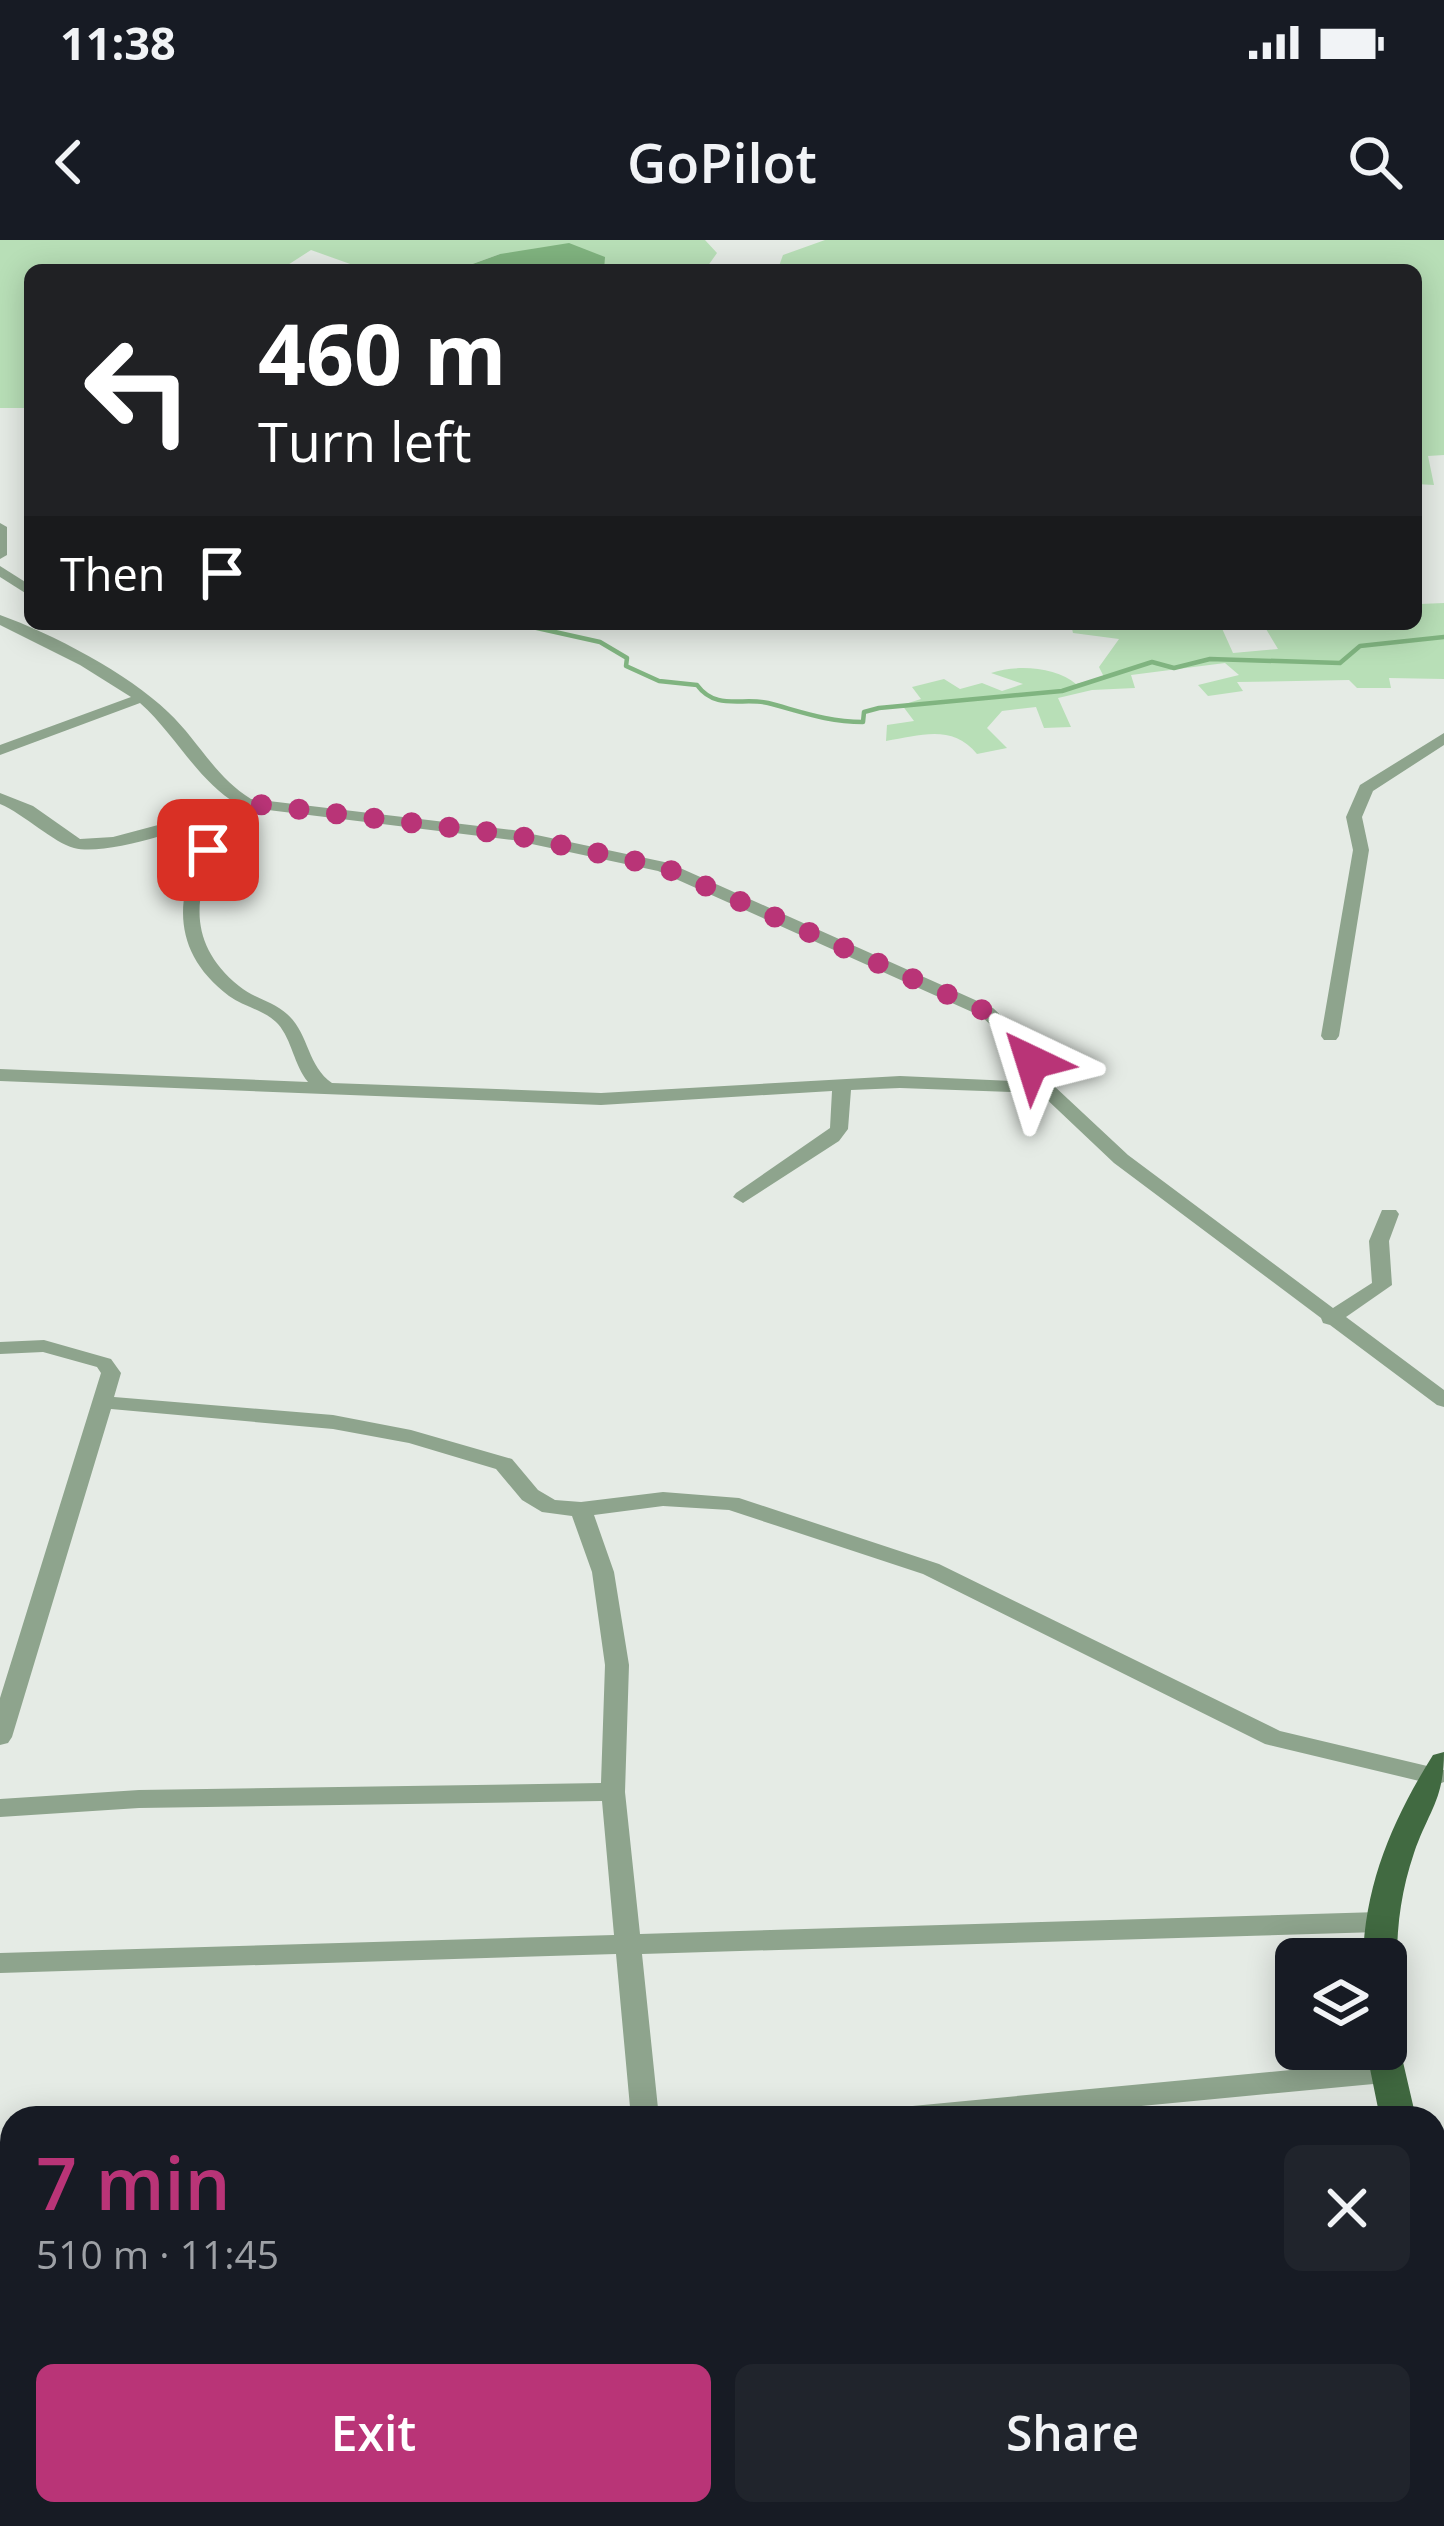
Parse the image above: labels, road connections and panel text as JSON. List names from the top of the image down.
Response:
{
  "page": {
    "status": "11:38",
    "header": "GoPilot",
    "turn": ["460 m", "Turn left"],
    "then": "Then",
    "heading": ["7 min", "510 m · 11:45"],
    "buttons": ["Exit", "Share"]
  }
}
